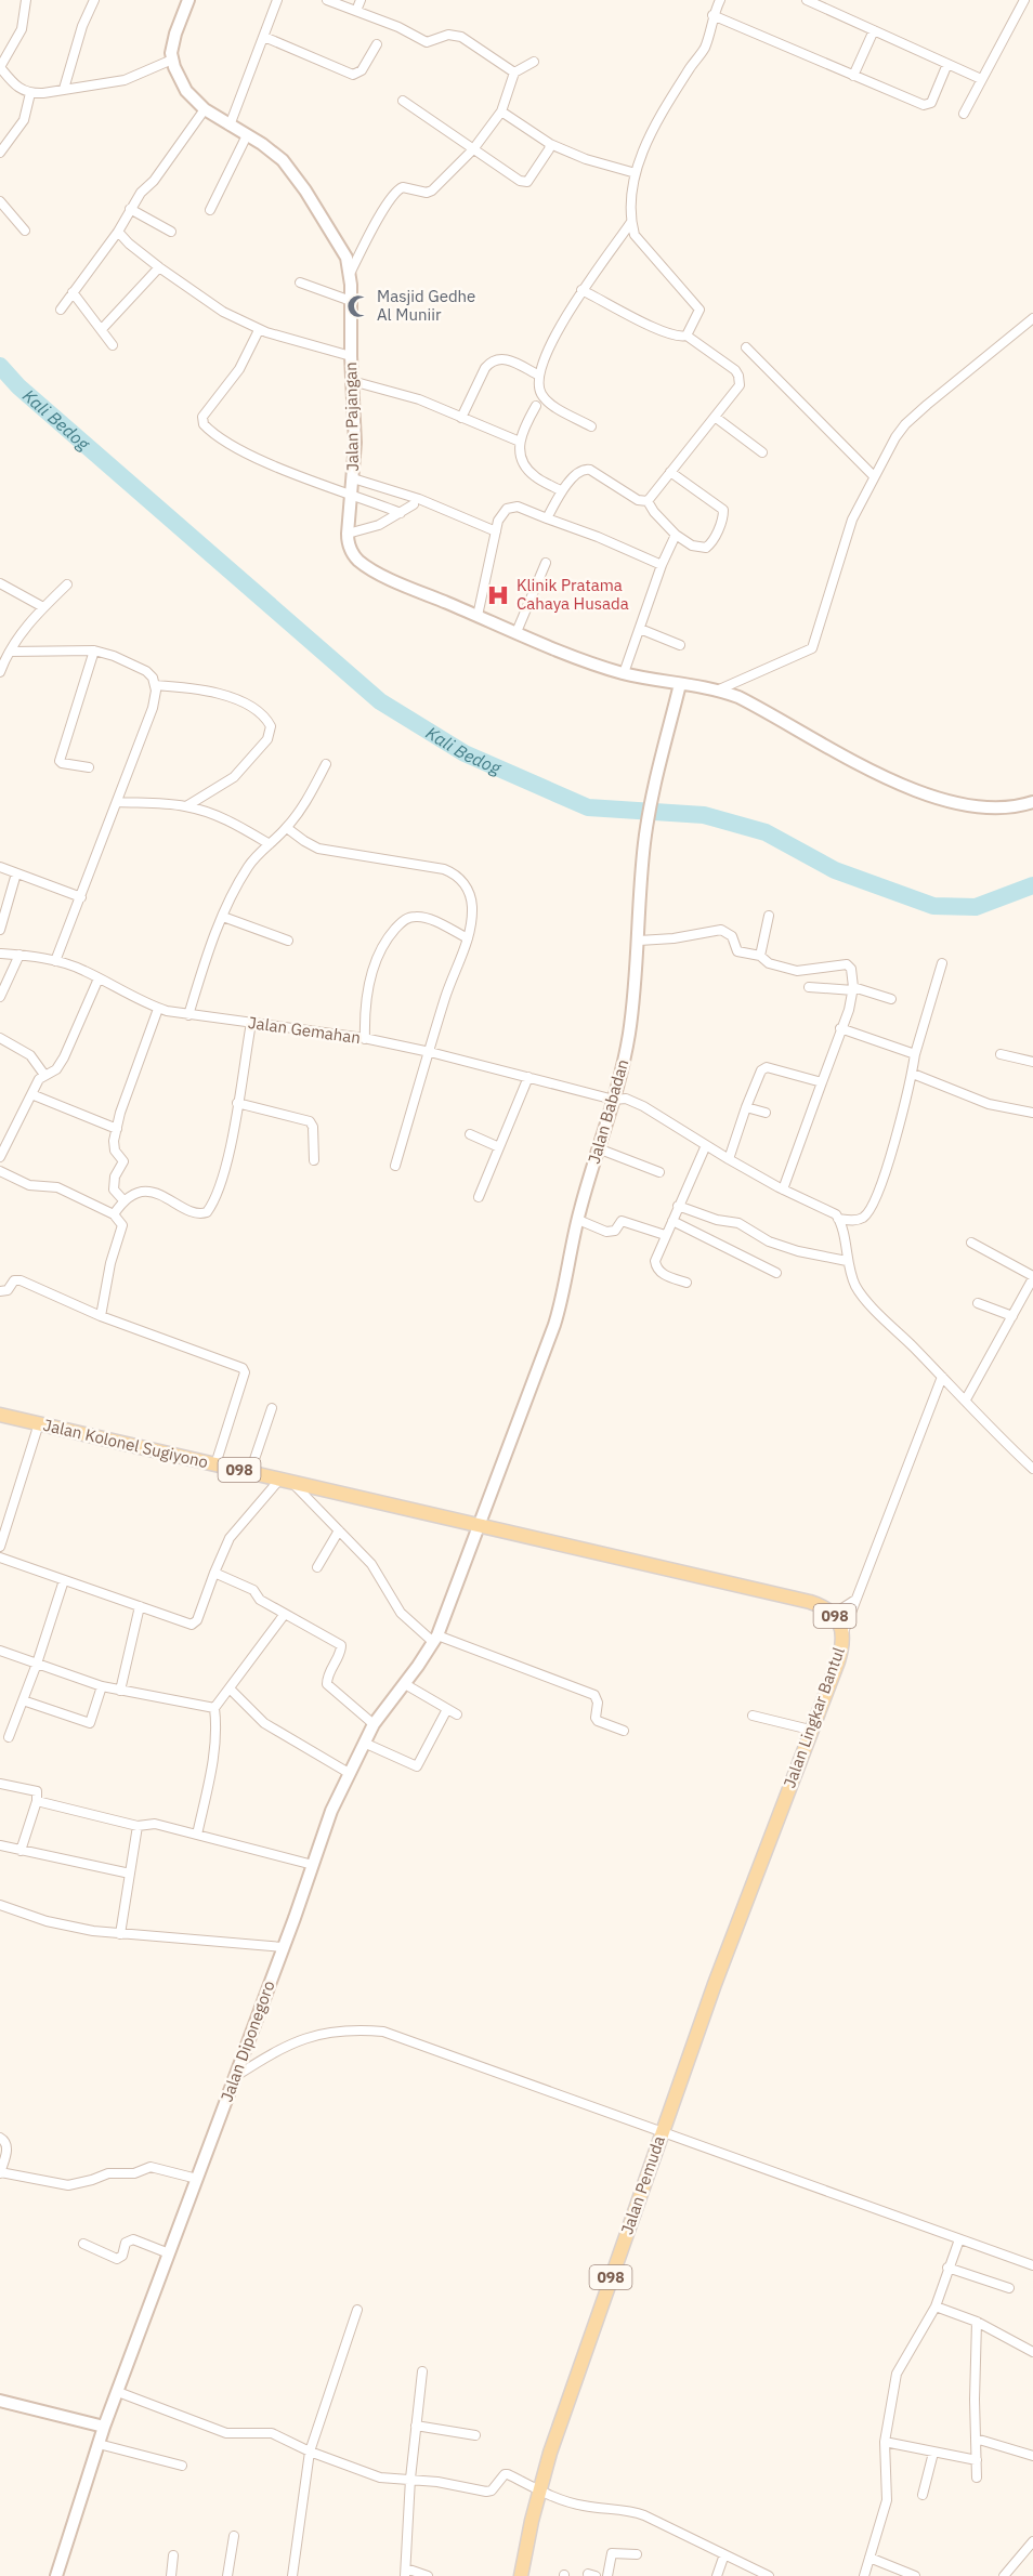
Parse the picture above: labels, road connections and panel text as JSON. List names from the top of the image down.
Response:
{
  "streets": {
    "main road": [
      "Jalan Pajangan",
      "Jalan Babadan",
      "Jalan Kolonel Sugiyono",
      "098",
      "Jalan Lingkar Bantul",
      "Jalan Diponegoro",
      "Jalan Pemuda"
    ],
    "street": ["Jalan Gemahan"]
  },
  "crossings": [
    ["Jalan Gemahan", "Jalan Babadan"],
    ["Jalan Babadan", "Jalan Kolonel Sugiyono"],
    ["Jalan Babadan", "098"],
    ["Jalan Babadan", "Jalan Diponegoro"],
    ["Jalan Kolonel Sugiyono", "098"],
    ["Jalan Kolonel Sugiyono", "Jalan Diponegoro"],
    ["098", "Jalan Lingkar Bantul"],
    ["098", "Jalan Diponegoro"],
    ["Jalan Lingkar Bantul", "Jalan Pemuda"]
  ],
  "water": ["Kali Bedog"],
  "places": {
    "mosque": ["Masjid Gedhe Al Muniir"],
    "hospital": ["Klinik Pratama Cahaya Husada"]
  }
}
